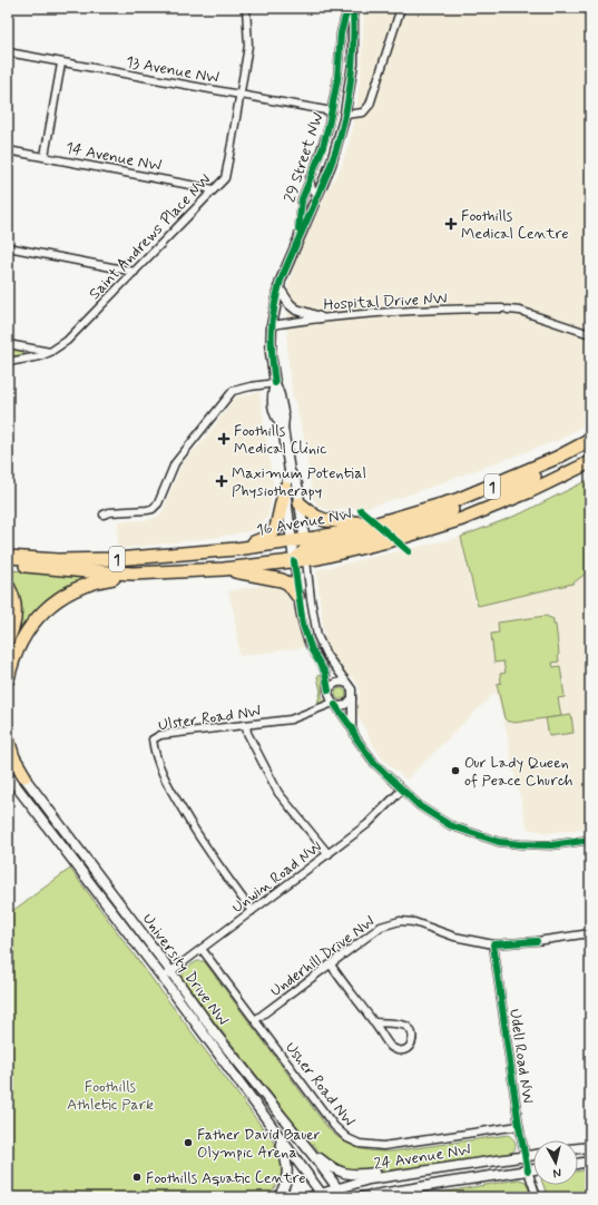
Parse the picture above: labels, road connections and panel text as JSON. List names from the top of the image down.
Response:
{
  "streets": {
    "highway": ["1", "16 Avenue NW"],
    "street": [
      "13 Avenue NW",
      "14 Avenue NW",
      "29 Street NW",
      "Saint Andrews Place NW",
      "Hospital Drive NW",
      "Ulster Road NW",
      "Unwin Road NW",
      "Underhill Drive NW",
      "University Drive NW",
      "Udell Road NW",
      "Usher Road NW",
      "24 Avenue NW"
    ]
  },
  "crossings": [
    ["13 Avenue NW", "29 Street NW"],
    ["13 Avenue NW", "Saint Andrews Place NW"],
    ["14 Avenue NW", "Saint Andrews Place NW"],
    ["29 Street NW", "Hospital Drive NW"],
    ["29 Street NW", "16 Avenue NW"],
    ["Ulster Road NW", "Unwin Road NW"],
    ["Unwin Road NW", "University Drive NW"],
    ["Unwin Road NW", "Usher Road NW"],
    ["Underhill Drive NW", "Udell Road NW"],
    ["Underhill Drive NW", "Usher Road NW"],
    ["University Drive NW", "24 Avenue NW"],
    ["Udell Road NW", "Usher Road NW"],
    ["Udell Road NW", "24 Avenue NW"]
  ],
  "parks": ["Foothills Athletic Park"],
  "places": {
    "health": ["Foothills Medical Centre", "Foothills Medical Clinic", "Maximum Potential Physiotherapy"],
    "other": ["Our Lady Queen of Peace Church", "Father David Bauer Olympic Arena", "Foothills Aquatic Centre"]
  },
  "north": "bottom"
}
